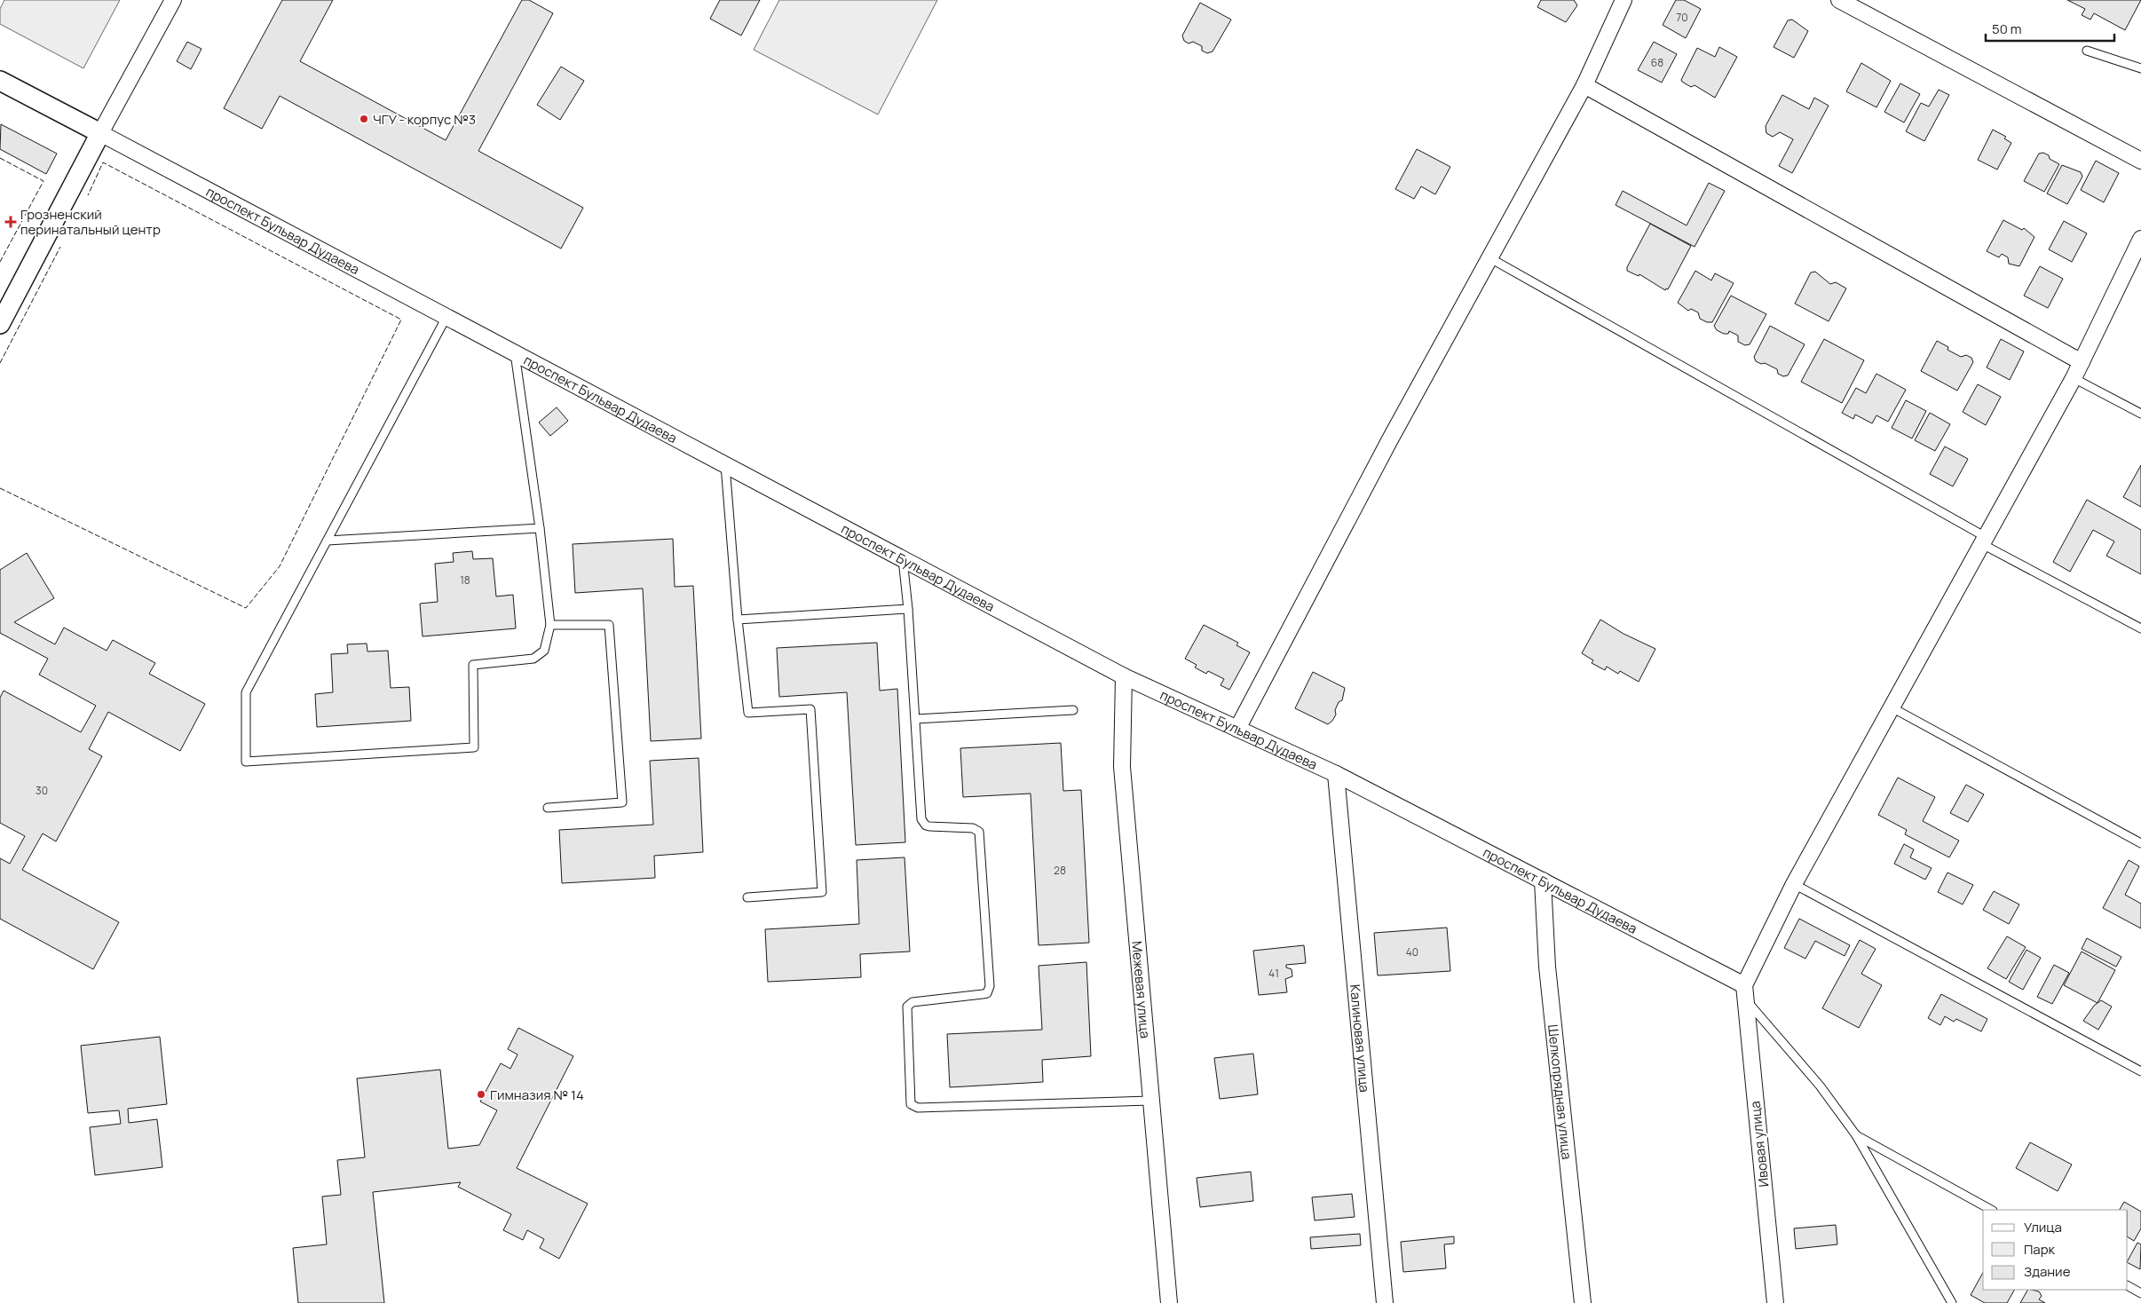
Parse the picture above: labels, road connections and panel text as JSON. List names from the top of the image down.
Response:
{
  "streets": {
    "street": [
      "проспект Бульвар Дудаева",
      "Межевая улица",
      "Калиновая улица",
      "Шелкопрядная улица",
      "Ивовая улица"
    ]
  },
  "crossings": [
    ["проспект Бульвар Дудаева", "Межевая улица"],
    ["проспект Бульвар Дудаева", "Калиновая улица"],
    ["проспект Бульвар Дудаева", "Шелкопрядная улица"],
    ["проспект Бульвар Дудаева", "Ивовая улица"]
  ],
  "places": {
    "other": ["ЧГУ - корпус №3", "Гимназия № 14"],
    "health": ["Грозненский перинатальный центр"]
  },
  "house_numbers": [
    "70",
    "68",
    "18",
    "30",
    "28",
    "40",
    "41"
  ],
  "legend": ["Улица", "Парк", "Здание"],
  "scale_bar": "50 m"
}
